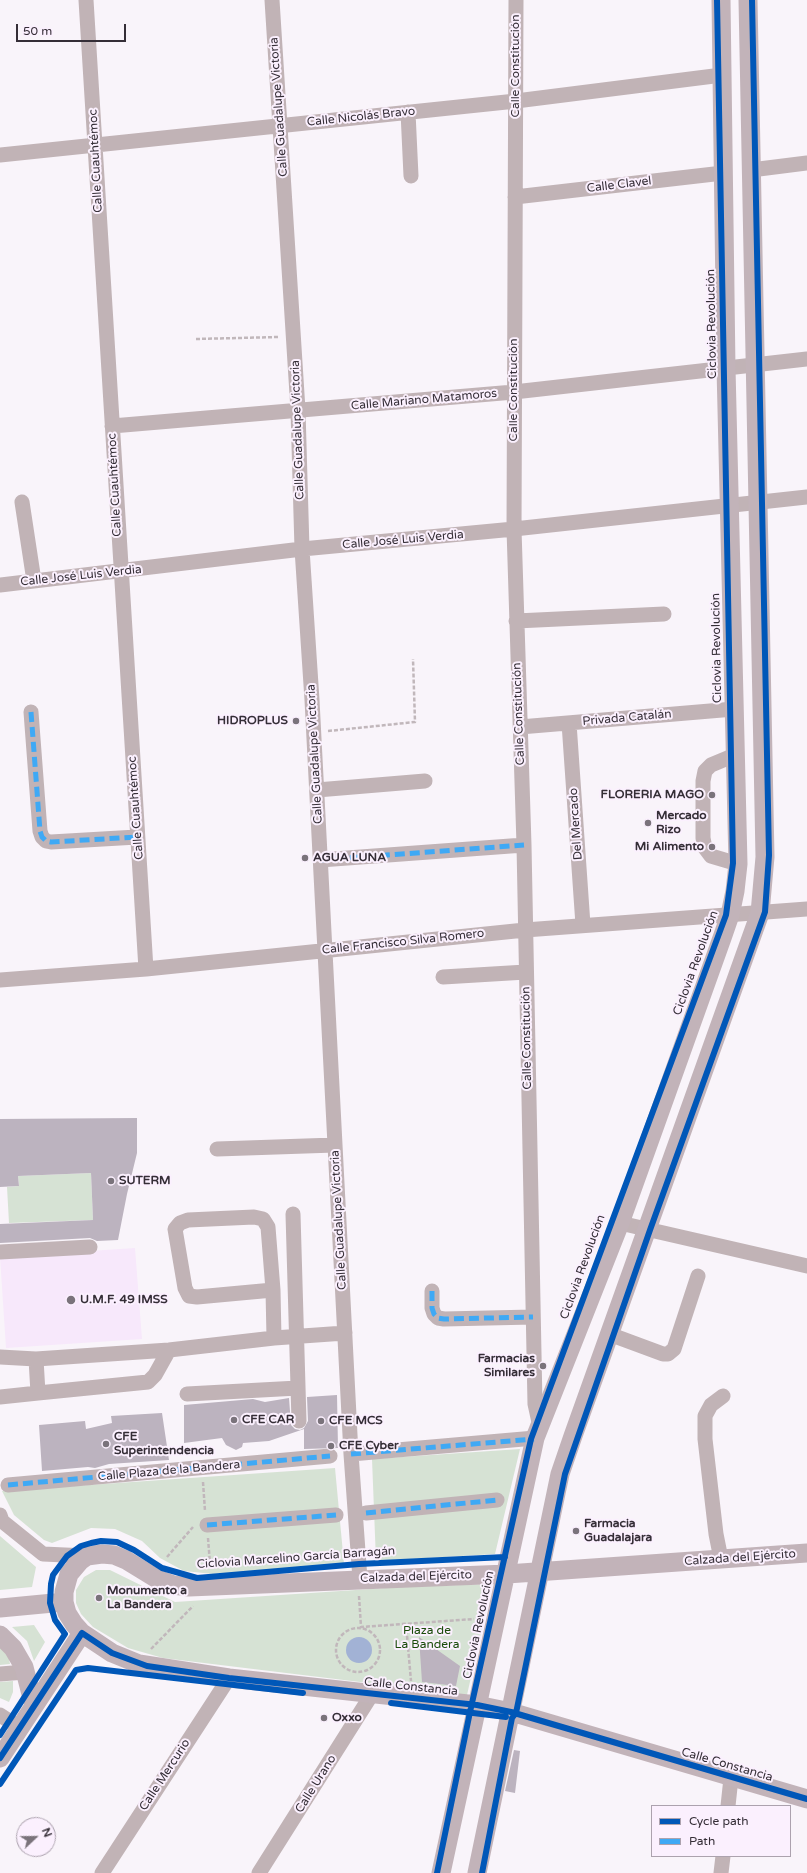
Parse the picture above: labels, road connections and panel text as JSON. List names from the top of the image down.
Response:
{
  "streets": {
    "main road": ["Calzada del Ejército", "Calle Constancia"],
    "street": [
      "Calle Constitución",
      "Calle Guadalupe Victoria",
      "Calle Nicolás Bravo",
      "Calle Cuauhtémoc",
      "Calle Clavel",
      "Calle Mariano Matamoros",
      "Calle José Luis Verdia",
      "Privada Catalán",
      "Del Mercado",
      "Calle Francisco Silva Romero",
      "Calle Plaza de la Bandera",
      "Calle Mercurio",
      "Calle Urano"
    ],
    "cycle path": ["Ciclovia Revolución", "Ciclovia Marcelino García Barragán"]
  },
  "crossings": [
    ["Calle Constitución", "Calle Nicolás Bravo"],
    ["Calle Constitución", "Calle Clavel"],
    ["Calle Constitución", "Calle Mariano Matamoros"],
    ["Calle Constitución", "Calle José Luis Verdia"],
    ["Calle Constitución", "Privada Catalán"],
    ["Calle Constitución", "Calle Francisco Silva Romero"],
    ["Calle Guadalupe Victoria", "Calle Nicolás Bravo"],
    ["Calle Guadalupe Victoria", "Calle Mariano Matamoros"],
    ["Calle Guadalupe Victoria", "Calle José Luis Verdia"],
    ["Calle Guadalupe Victoria", "Calle Francisco Silva Romero"],
    ["Calle Guadalupe Victoria", "Calzada del Ejército"],
    ["Calle Nicolás Bravo", "Calle Cuauhtémoc"],
    ["Calle Cuauhtémoc", "Calle Mariano Matamoros"],
    ["Calle Cuauhtémoc", "Calle José Luis Verdia"],
    ["Calle Cuauhtémoc", "Calle Francisco Silva Romero"],
    ["Privada Catalán", "Del Mercado"],
    ["Del Mercado", "Calle Francisco Silva Romero"],
    ["Calle Constancia", "Calle Mercurio"],
    ["Calle Constancia", "Calle Urano"]
  ],
  "parks": ["Plaza de La Bandera"],
  "places": [
    "HIDROPLUS",
    "FLORERIA MAGO",
    "Mercado Rizo",
    "Mi Alimento",
    "AGUA LUNA",
    "SUTERM",
    "U.M.F. 49 IMSS",
    "Farmacias Similares",
    "CFE CAR",
    "CFE MCS",
    "CFE Superintendencia",
    "CFE Cyber",
    "Farmacia Guadalajara",
    "Monumento a La Bandera",
    "Oxxo"
  ],
  "legend": ["Cycle path", "Path"],
  "scale_bar": "50 m",
  "north": "right"
}
